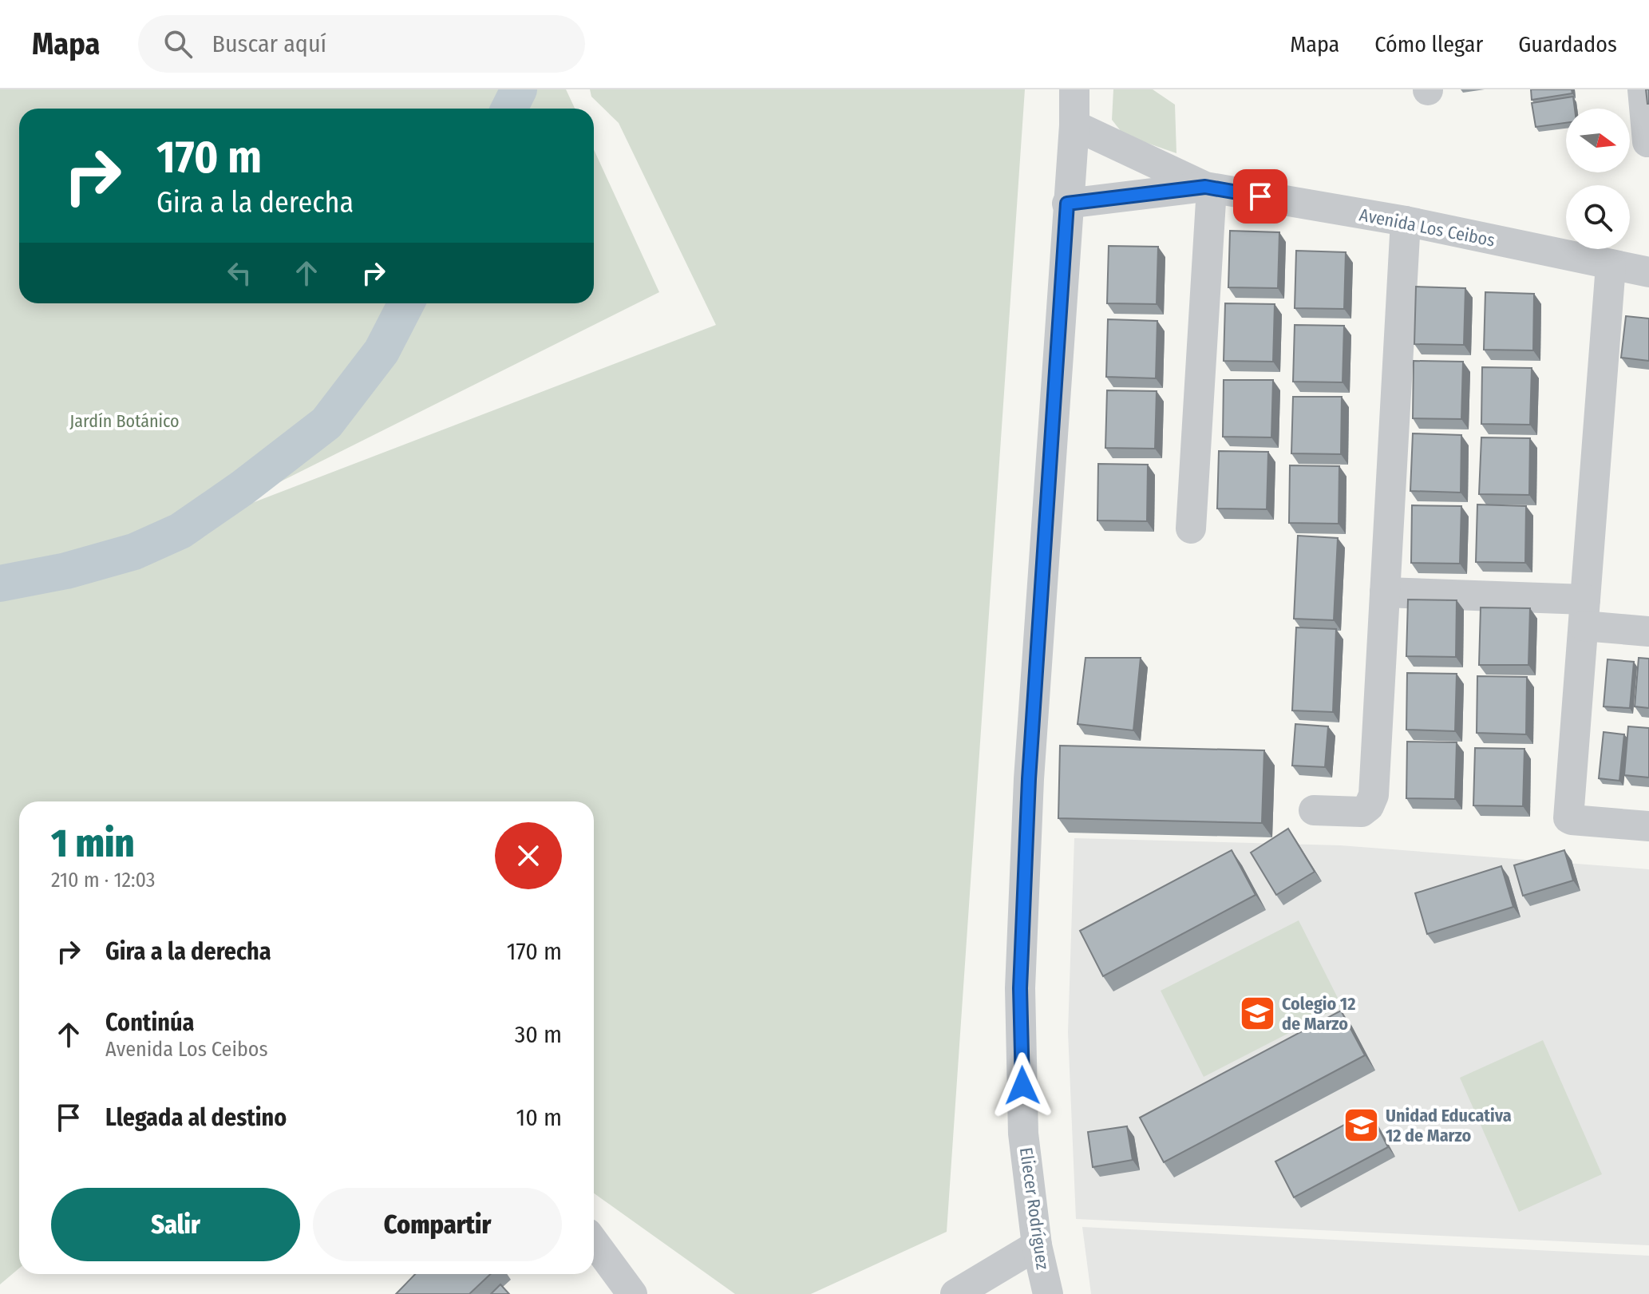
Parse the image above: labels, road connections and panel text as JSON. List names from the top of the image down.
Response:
{
  "streets": {
    "street": ["Avenida Los Ceibos", "Eliecer Rodríguez"]
  },
  "parks": ["Jardín Botánico"],
  "places": {
    "school or university": ["Colegio 12 de Marzo", "Unidad Educativa 12 de Marzo"]
  },
  "north": "right",
  "page": {
    "header": "Mapa",
    "search": "Buscar aquí",
    "nav": ["Mapa", "Cómo llegar", "Guardados"],
    "turn": ["170 m", "Gira a la derecha"],
    "heading": ["1 min", "210 m · 12:03"],
    "list": [
      {
        "name": "Gira a la derecha",
        "value": "170 m"
      },
      {
        "name": "Continúa",
        "note": "Avenida Los Ceibos",
        "value": "30 m"
      },
      {
        "name": "Llegada al destino",
        "value": "10 m"
      }
    ],
    "buttons": ["Salir", "Compartir"]
  }
}
